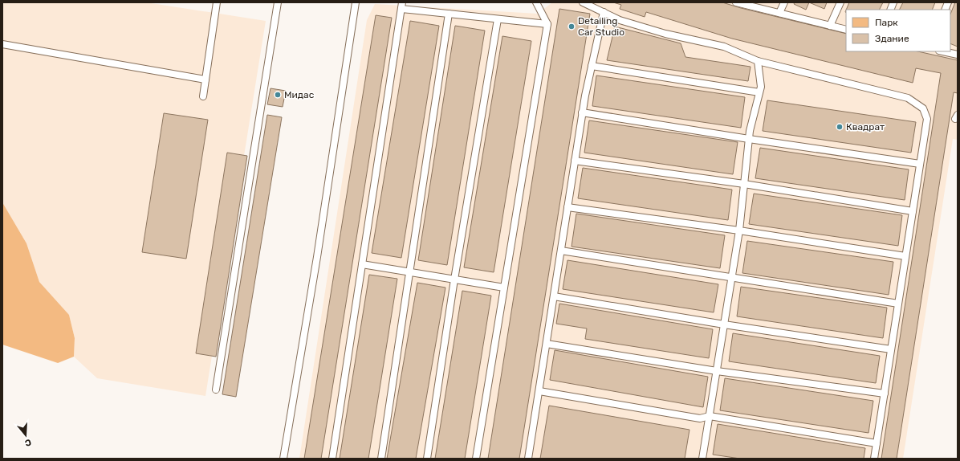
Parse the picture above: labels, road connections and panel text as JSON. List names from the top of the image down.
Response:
{
  "places": ["Detailing Car Studio", "Мидас", "Квадрат"],
  "legend": ["Парк", "Здание"],
  "north": "bottom"
}
